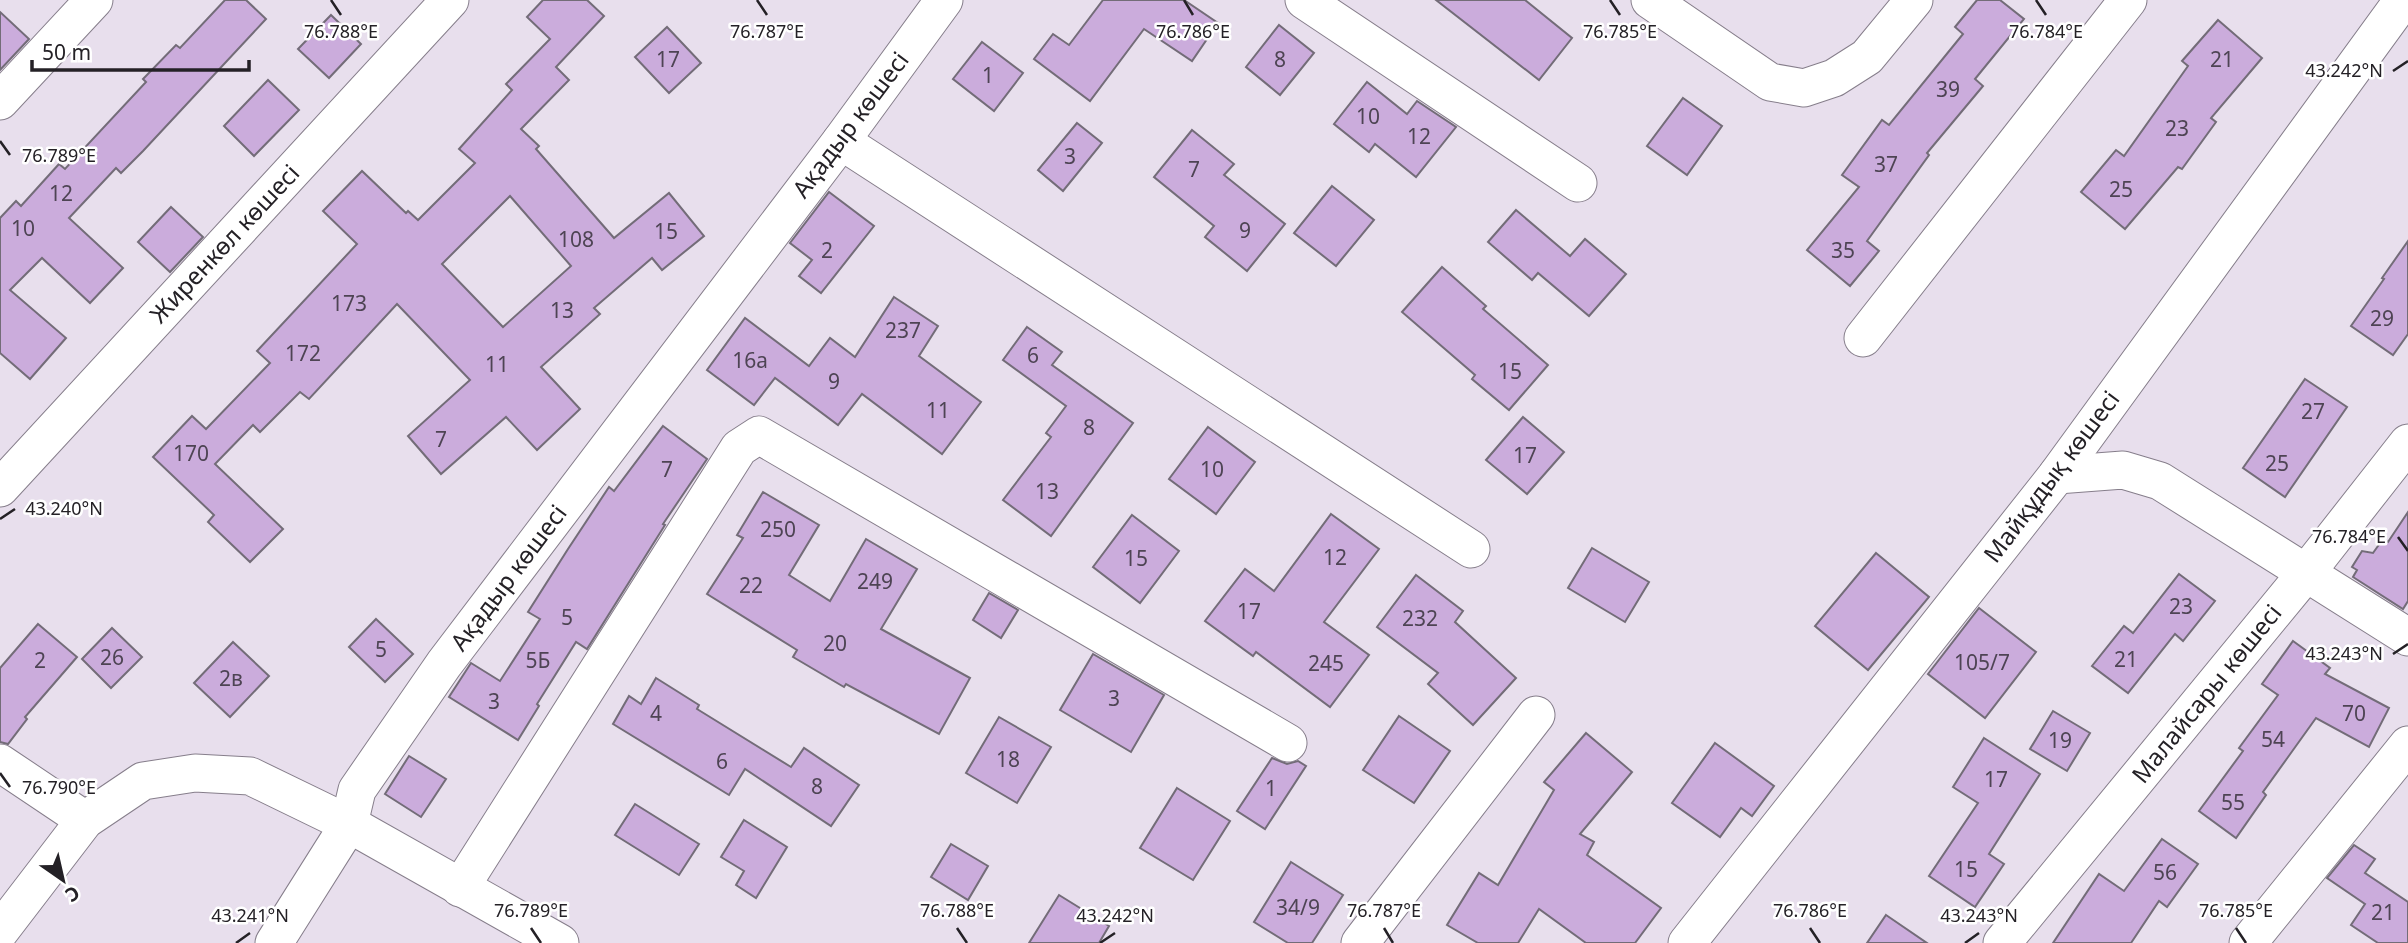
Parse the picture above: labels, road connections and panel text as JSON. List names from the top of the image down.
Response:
{
  "streets": {
    "street": [
      "Ақадыр көшесі",
      "Жиренкөл көшесі",
      "Майқұдық көшесі",
      "Малайсары көшесі"
    ]
  },
  "house_numbers": [
    "17",
    "8",
    "21",
    "1",
    "39",
    "10",
    "23",
    "12",
    "3",
    "37",
    "7",
    "25",
    "12",
    "10",
    "9",
    "15",
    "108",
    "2",
    "35",
    "173",
    "13",
    "29",
    "237",
    "172",
    "6",
    "16а",
    "11",
    "15",
    "9",
    "11",
    "27",
    "8",
    "7",
    "170",
    "17",
    "25",
    "7",
    "10",
    "13",
    "250",
    "12",
    "15",
    "249",
    "22",
    "23",
    "17",
    "5",
    "232",
    "20",
    "5",
    "26",
    "21",
    "2",
    "5Б",
    "105/7",
    "245",
    "2в",
    "3",
    "3",
    "4",
    "70",
    "54",
    "19",
    "18",
    "6",
    "17",
    "8",
    "1",
    "55",
    "15",
    "56",
    "34/9",
    "21"
  ],
  "scale_bar": "50 m",
  "north": "bottom right",
  "coordinates": [
    "76.788°E",
    "76.787°E",
    "76.786°E",
    "76.785°E",
    "76.784°E",
    "43.242°N",
    "76.789°E",
    "43.240°N",
    "43.243°N",
    "76.790°E",
    "43.241°N"
  ]
}
